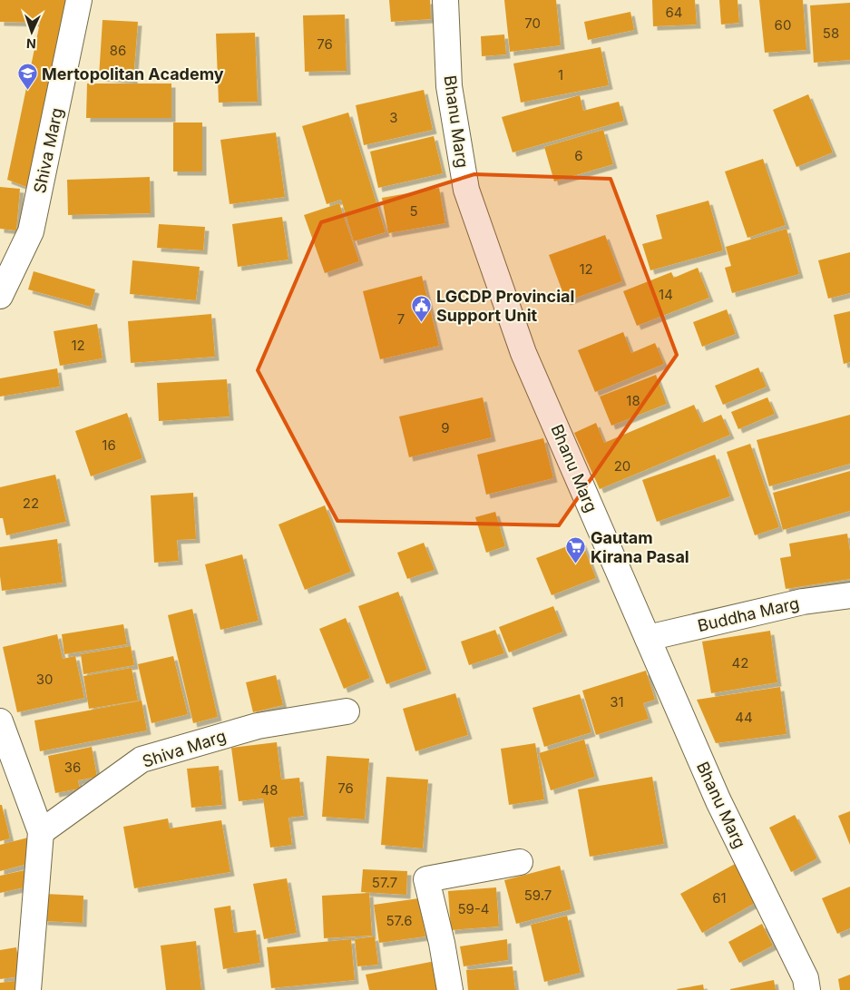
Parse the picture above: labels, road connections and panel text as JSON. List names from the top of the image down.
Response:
{
  "streets": {
    "street": ["Bhanu Marg", "Shiva Marg", "Buddha Marg"]
  },
  "crossings": [
    ["Bhanu Marg", "Buddha Marg"]
  ],
  "places": {
    "school or university": ["Mertopolitan Academy"],
    "public building": ["LGCDP Provincial Support Unit"],
    "supermarket": ["Gautam Kirana Pasal"]
  },
  "house_numbers": [
    "64",
    "70",
    "60",
    "58",
    "76",
    "86",
    "1",
    "3",
    "6",
    "5",
    "12",
    "14",
    "7",
    "12",
    "18",
    "9",
    "16",
    "20",
    "22",
    "42",
    "30",
    "31",
    "44",
    "36",
    "76",
    "48",
    "57.7",
    "59.7",
    "61",
    "59-4",
    "57.6"
  ],
  "north": "bottom"
}
